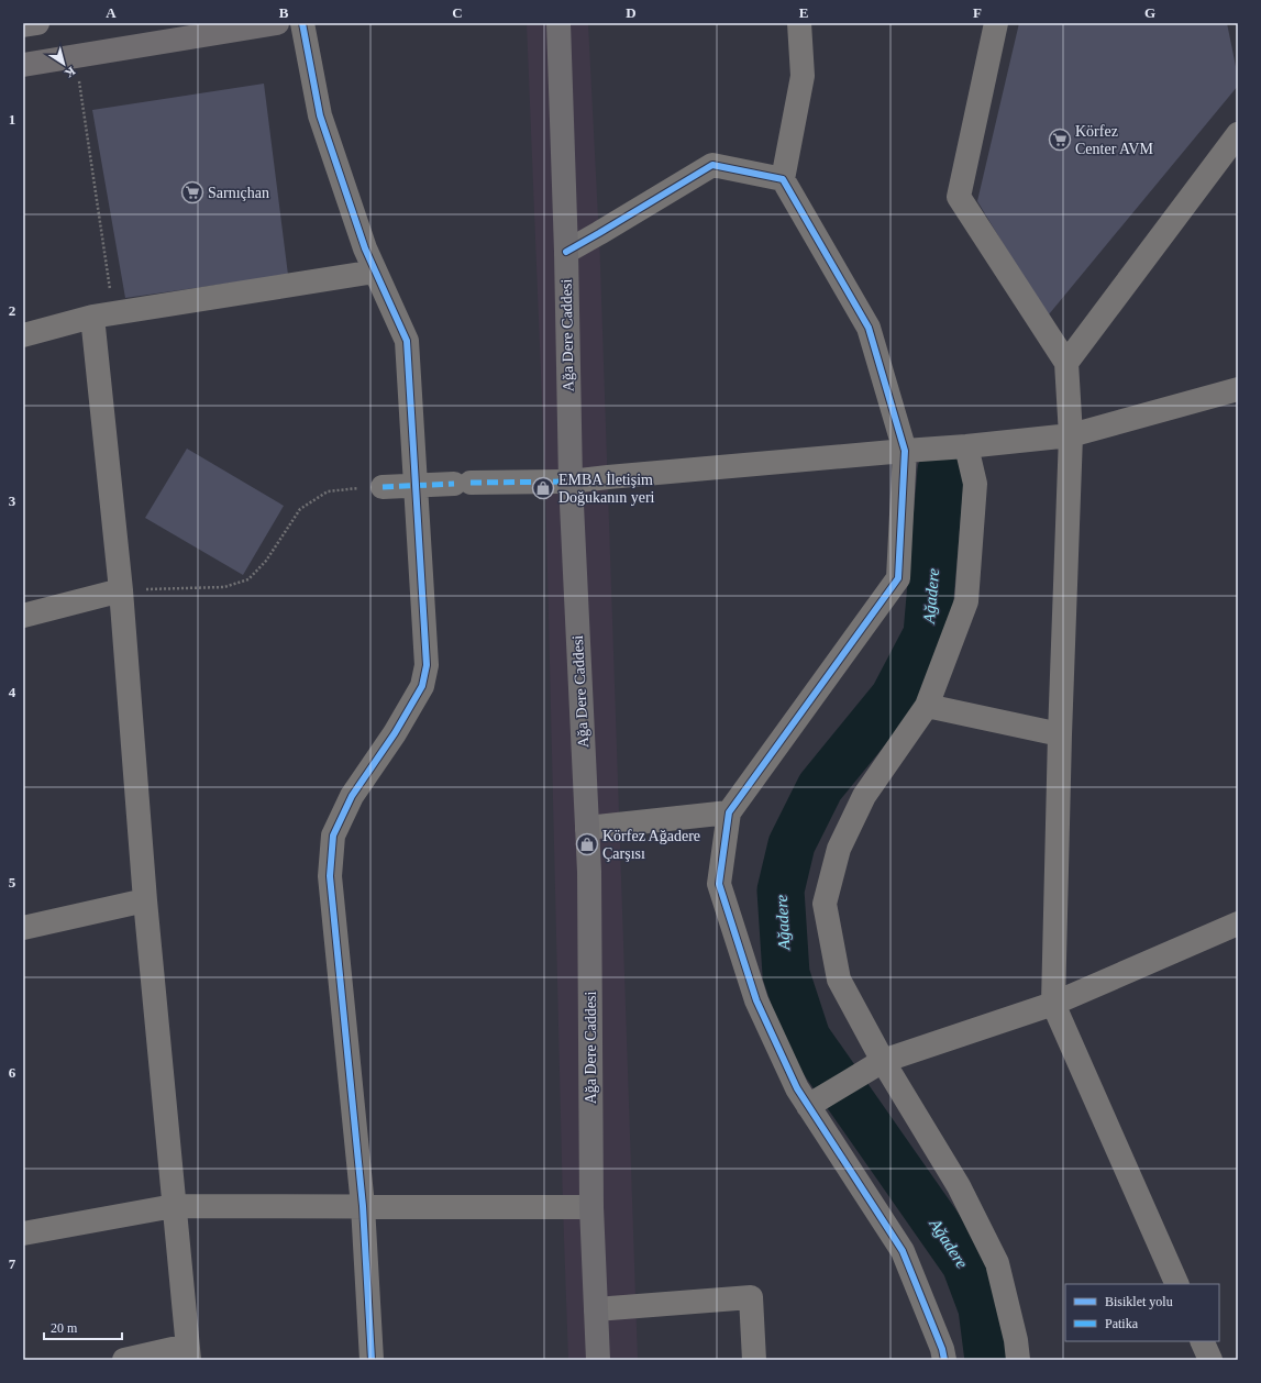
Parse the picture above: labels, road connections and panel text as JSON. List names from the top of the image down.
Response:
{
  "streets": {
    "main road": ["Ağa Dere Caddesi"]
  },
  "water": ["Ağadere"],
  "places": {
    "supermarket": ["Körfez Center AVM", "Sarnıçhan"],
    "shop": ["EMBA İletişim Doğukanın yeri", "Körfez Ağadere Çarşısı"]
  },
  "legend": ["Bisiklet yolu", "Patika"],
  "scale_bar": "20 m",
  "north": "bottom right",
  "grid": {
    "columns": [
      "A",
      "B",
      "C",
      "D",
      "E",
      "F",
      "G"
    ],
    "rows": [
      "1",
      "2",
      "3",
      "4",
      "5",
      "6",
      "7"
    ]
  }
}
